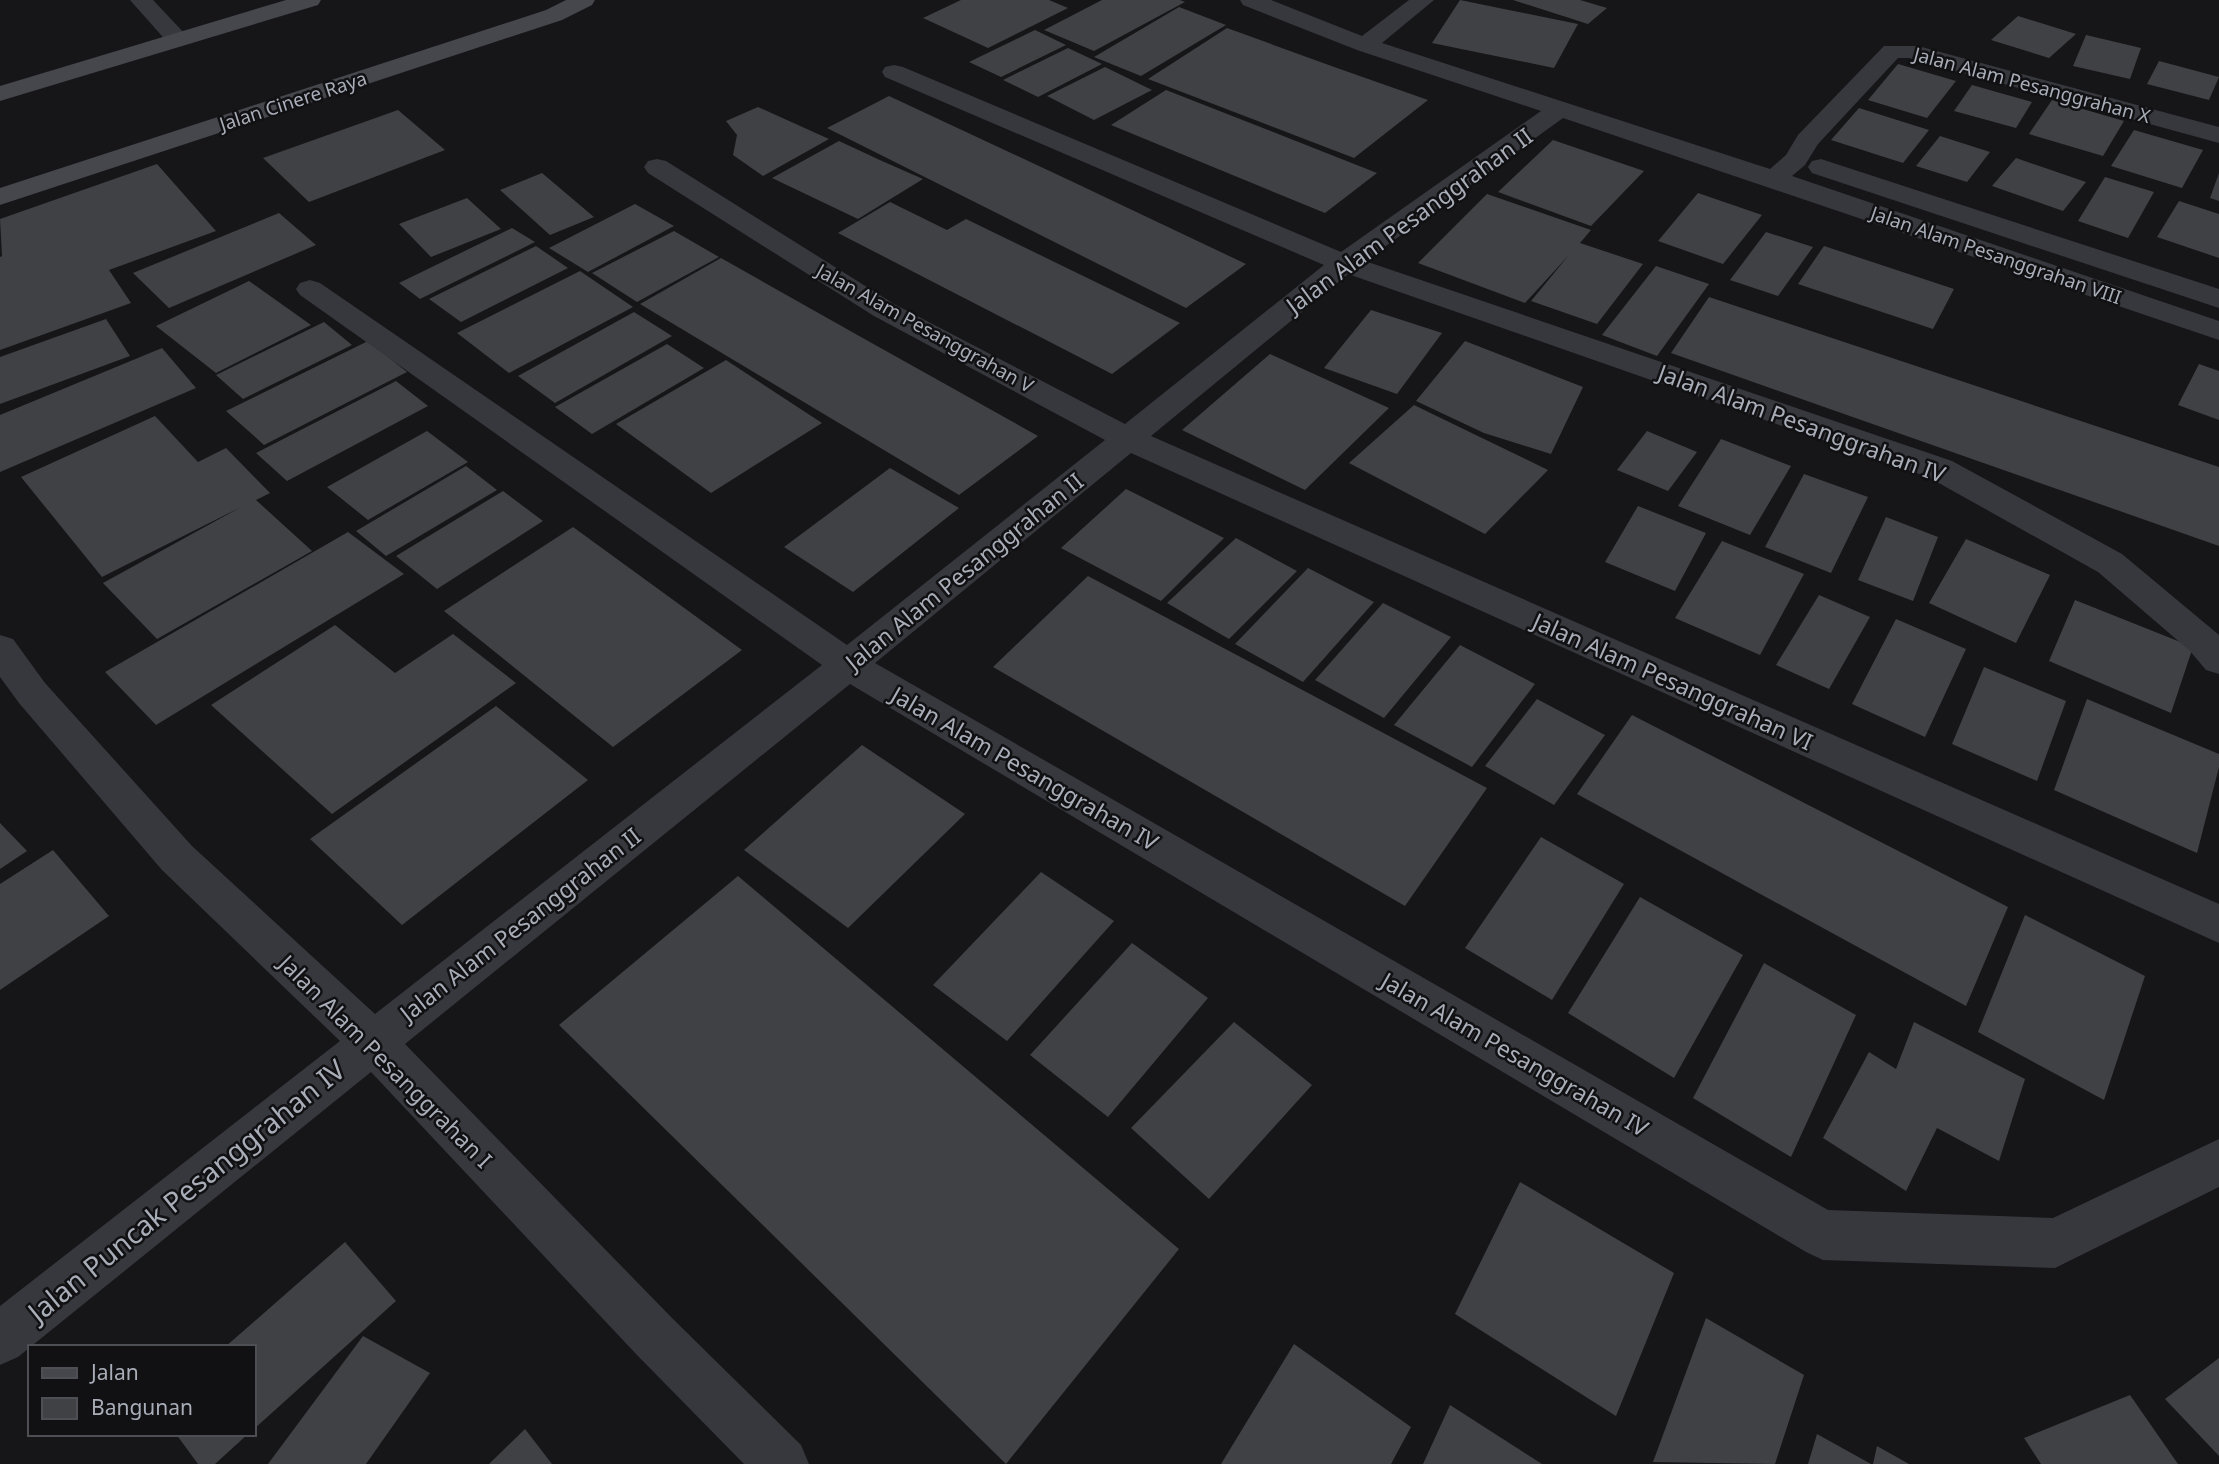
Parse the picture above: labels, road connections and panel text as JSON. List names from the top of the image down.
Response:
{
  "streets": {
    "main road": ["Jalan Cinere Raya"],
    "street": [
      "Jalan Alam Pesanggrahan X",
      "Jalan Alam Pesanggrahan II",
      "Jalan Alam Pesanggrahan VIII",
      "Jalan Alam Pesanggrahan V",
      "Jalan Alam Pesanggrahan IV",
      "Jalan Alam Pesanggrahan VI",
      "Jalan Alam Pesanggrahan I",
      "Jalan Puncak Pesanggrahan IV"
    ]
  },
  "crossings": [
    ["Jalan Alam Pesanggrahan X", "Jalan Alam Pesanggrahan VIII"],
    ["Jalan Alam Pesanggrahan II", "Jalan Alam Pesanggrahan VIII"],
    ["Jalan Alam Pesanggrahan II", "Jalan Alam Pesanggrahan V"],
    ["Jalan Alam Pesanggrahan II", "Jalan Alam Pesanggrahan IV"],
    ["Jalan Alam Pesanggrahan II", "Jalan Alam Pesanggrahan VI"],
    ["Jalan Alam Pesanggrahan II", "Jalan Alam Pesanggrahan I"],
    ["Jalan Alam Pesanggrahan II", "Jalan Puncak Pesanggrahan IV"],
    ["Jalan Alam Pesanggrahan V", "Jalan Alam Pesanggrahan VI"],
    ["Jalan Alam Pesanggrahan I", "Jalan Puncak Pesanggrahan IV"]
  ],
  "legend": ["Jalan", "Bangunan"]
}
